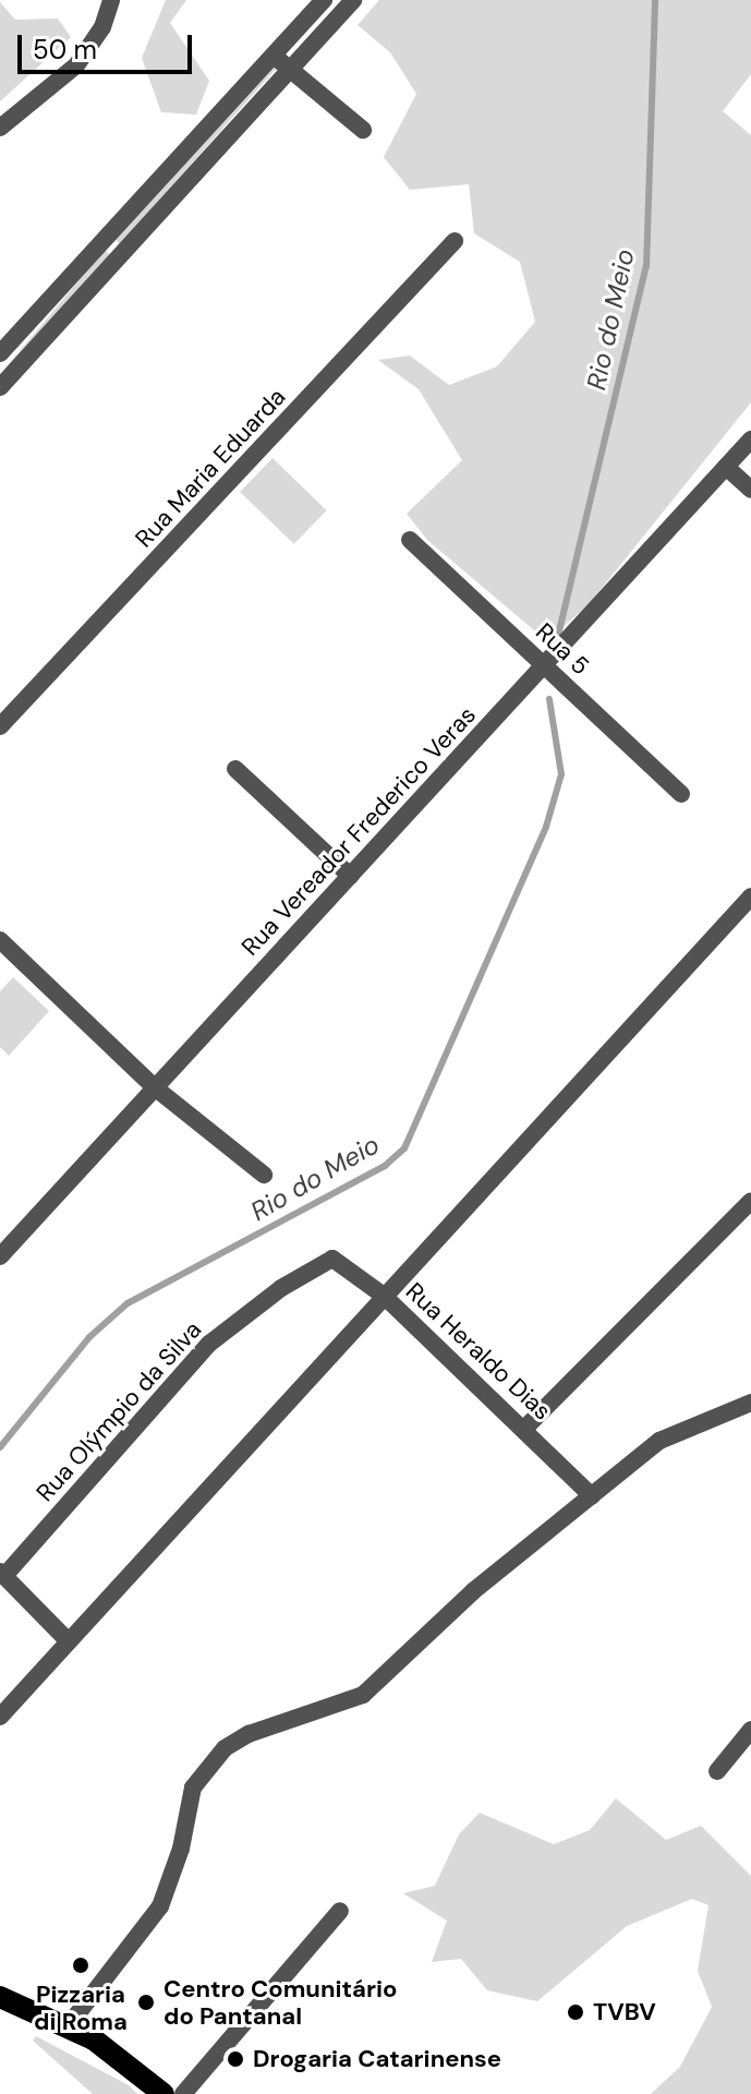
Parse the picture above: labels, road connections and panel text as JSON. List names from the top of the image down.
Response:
{
  "streets": {
    "street": [
      "Rua Maria Eduarda",
      "Rua 5",
      "Rua Vereador Frederico Veras",
      "Rua Heraldo Dias",
      "Rua Olýmpio da Silva"
    ]
  },
  "crossings": [
    ["Rua 5", "Rua Vereador Frederico Veras"],
    ["Rua Heraldo Dias", "Rua Olýmpio da Silva"]
  ],
  "water": ["Rio do Meio"],
  "places": [
    "Pizzaria di Roma",
    "Centro Comunitário do Pantanal",
    "TVBV",
    "Drogaria Catarinense"
  ],
  "scale_bar": "50 m"
}
